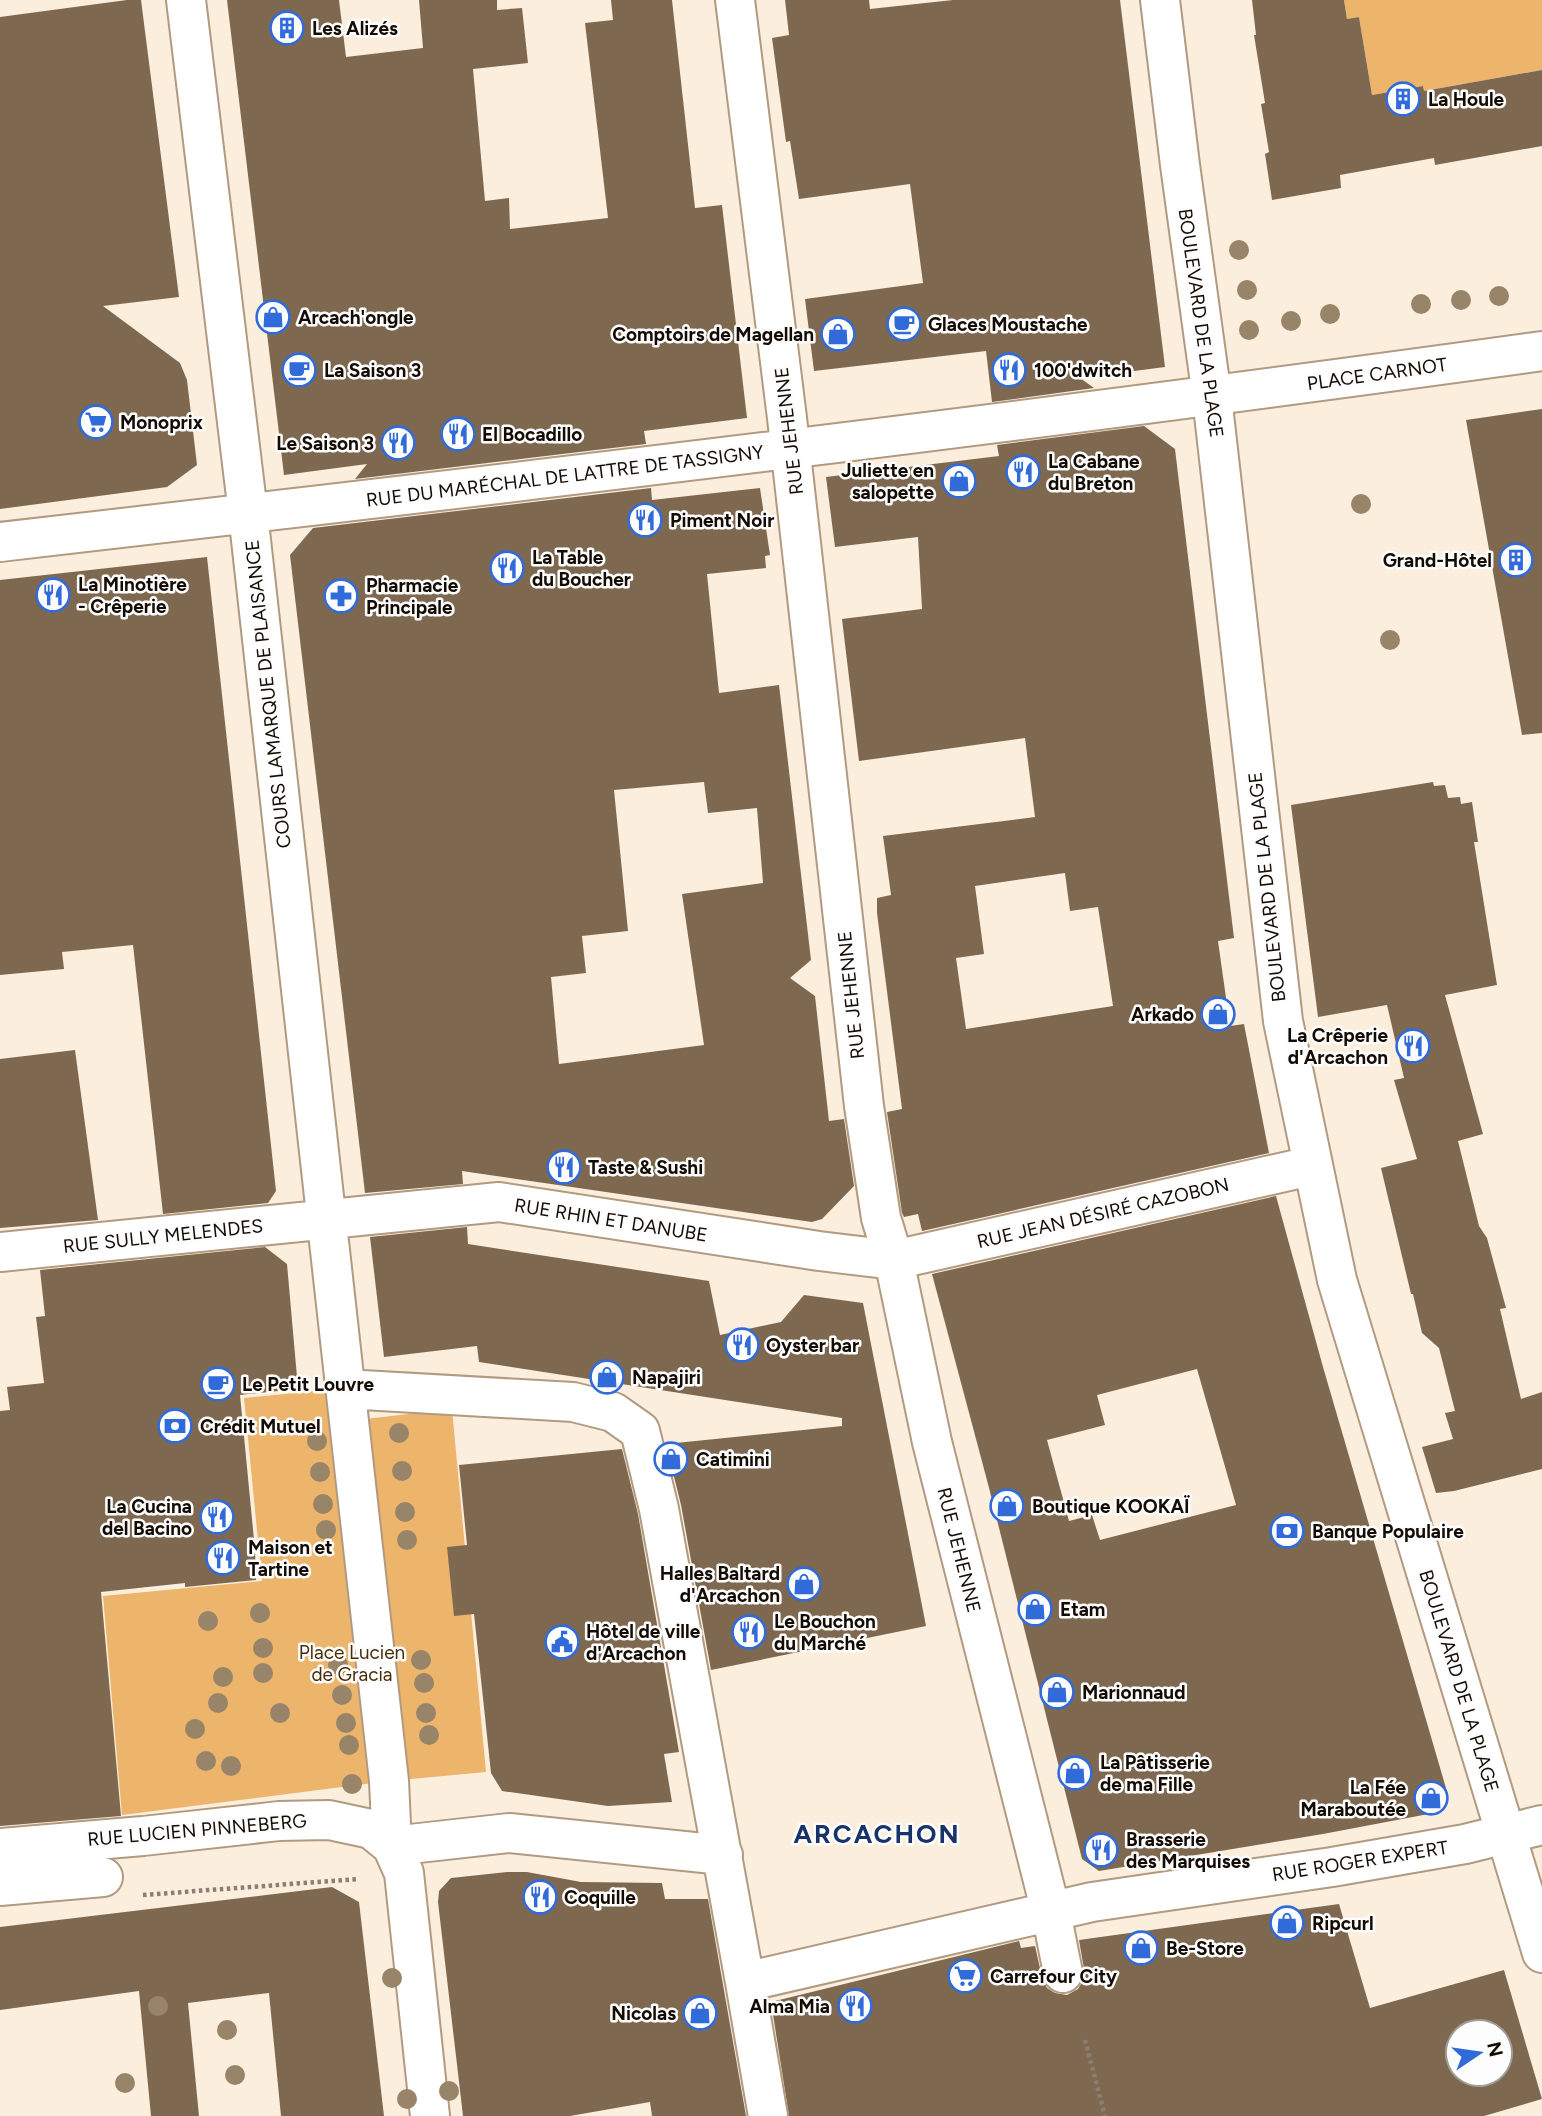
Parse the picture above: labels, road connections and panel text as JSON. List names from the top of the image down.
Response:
{
  "streets": {
    "street": [
      "BOULEVARD DE LA PLAGE",
      "PLACE CARNOT",
      "RUE JEHENNE",
      "RUE DU MARÉCHAL DE LATTRE DE TASSIGNY",
      "COURS LAMARQUE DE PLAISANCE",
      "RUE JEAN DÉSIRÉ CAZOBON",
      "RUE RHIN ET DANUBE",
      "RUE SULLY MELENDES",
      "RUE LUCIEN PINNEBERG",
      "RUE ROGER EXPERT"
    ]
  },
  "crossings": [
    ["BOULEVARD DE LA PLAGE", "PLACE CARNOT"],
    ["BOULEVARD DE LA PLAGE", "RUE DU MARÉCHAL DE LATTRE DE TASSIGNY"],
    ["BOULEVARD DE LA PLAGE", "RUE JEAN DÉSIRÉ CAZOBON"],
    ["BOULEVARD DE LA PLAGE", "RUE ROGER EXPERT"],
    ["PLACE CARNOT", "RUE DU MARÉCHAL DE LATTRE DE TASSIGNY"],
    ["RUE JEHENNE", "RUE DU MARÉCHAL DE LATTRE DE TASSIGNY"],
    ["RUE JEHENNE", "RUE JEAN DÉSIRÉ CAZOBON"],
    ["RUE JEHENNE", "RUE RHIN ET DANUBE"],
    ["RUE JEHENNE", "RUE ROGER EXPERT"],
    ["RUE DU MARÉCHAL DE LATTRE DE TASSIGNY", "COURS LAMARQUE DE PLAISANCE"],
    ["COURS LAMARQUE DE PLAISANCE", "RUE RHIN ET DANUBE"],
    ["COURS LAMARQUE DE PLAISANCE", "RUE SULLY MELENDES"],
    ["RUE JEAN DÉSIRÉ CAZOBON", "RUE RHIN ET DANUBE"],
    ["RUE RHIN ET DANUBE", "RUE SULLY MELENDES"]
  ],
  "districts": ["ARCACHON"],
  "parks": ["Place Lucien de Gracia"],
  "places": {
    "building": ["Les Alizés", "La Houle", "Grand-Hôtel"],
    "shop": [
      "Arcach'ongle",
      "Comptoirs de Magellan",
      "Juliette en salopette",
      "Arkado",
      "Napajiri",
      "Catimini",
      "Boutique KOOKAÏ",
      "Halles Baltard d'Arcachon",
      "Etam",
      "Marionnaud",
      "La Pâtisserie de ma Fille",
      "La Fée Maraboutée",
      "Ripcurl",
      "Be-Store",
      "Nicolas"
    ],
    "cafe": ["Glaces Moustache", "La Saison 3", "Le Petit Louvre"],
    "restaurant": [
      "100'dwitch",
      "El Bocadillo",
      "Le Saison 3",
      "La Cabane du Breton",
      "Piment Noir",
      "La Table du Boucher",
      "La Minotière - Crêperie",
      "La Crêperie d'Arcachon",
      "Taste & Sushi",
      "Oyster bar",
      "La Cucina del Bacino",
      "Maison et Tartine",
      "Le Bouchon du Marché",
      "Brasserie des Marquises",
      "Coquille",
      "Alma Mia"
    ],
    "supermarket": ["Monoprix", "Carrefour City"],
    "pharmacy": ["Pharmacie Principale"],
    "bank": ["Crédit Mutuel", "Banque Populaire"],
    "public building": ["Hôtel de ville d'Arcachon"]
  },
  "north": "right"
}
